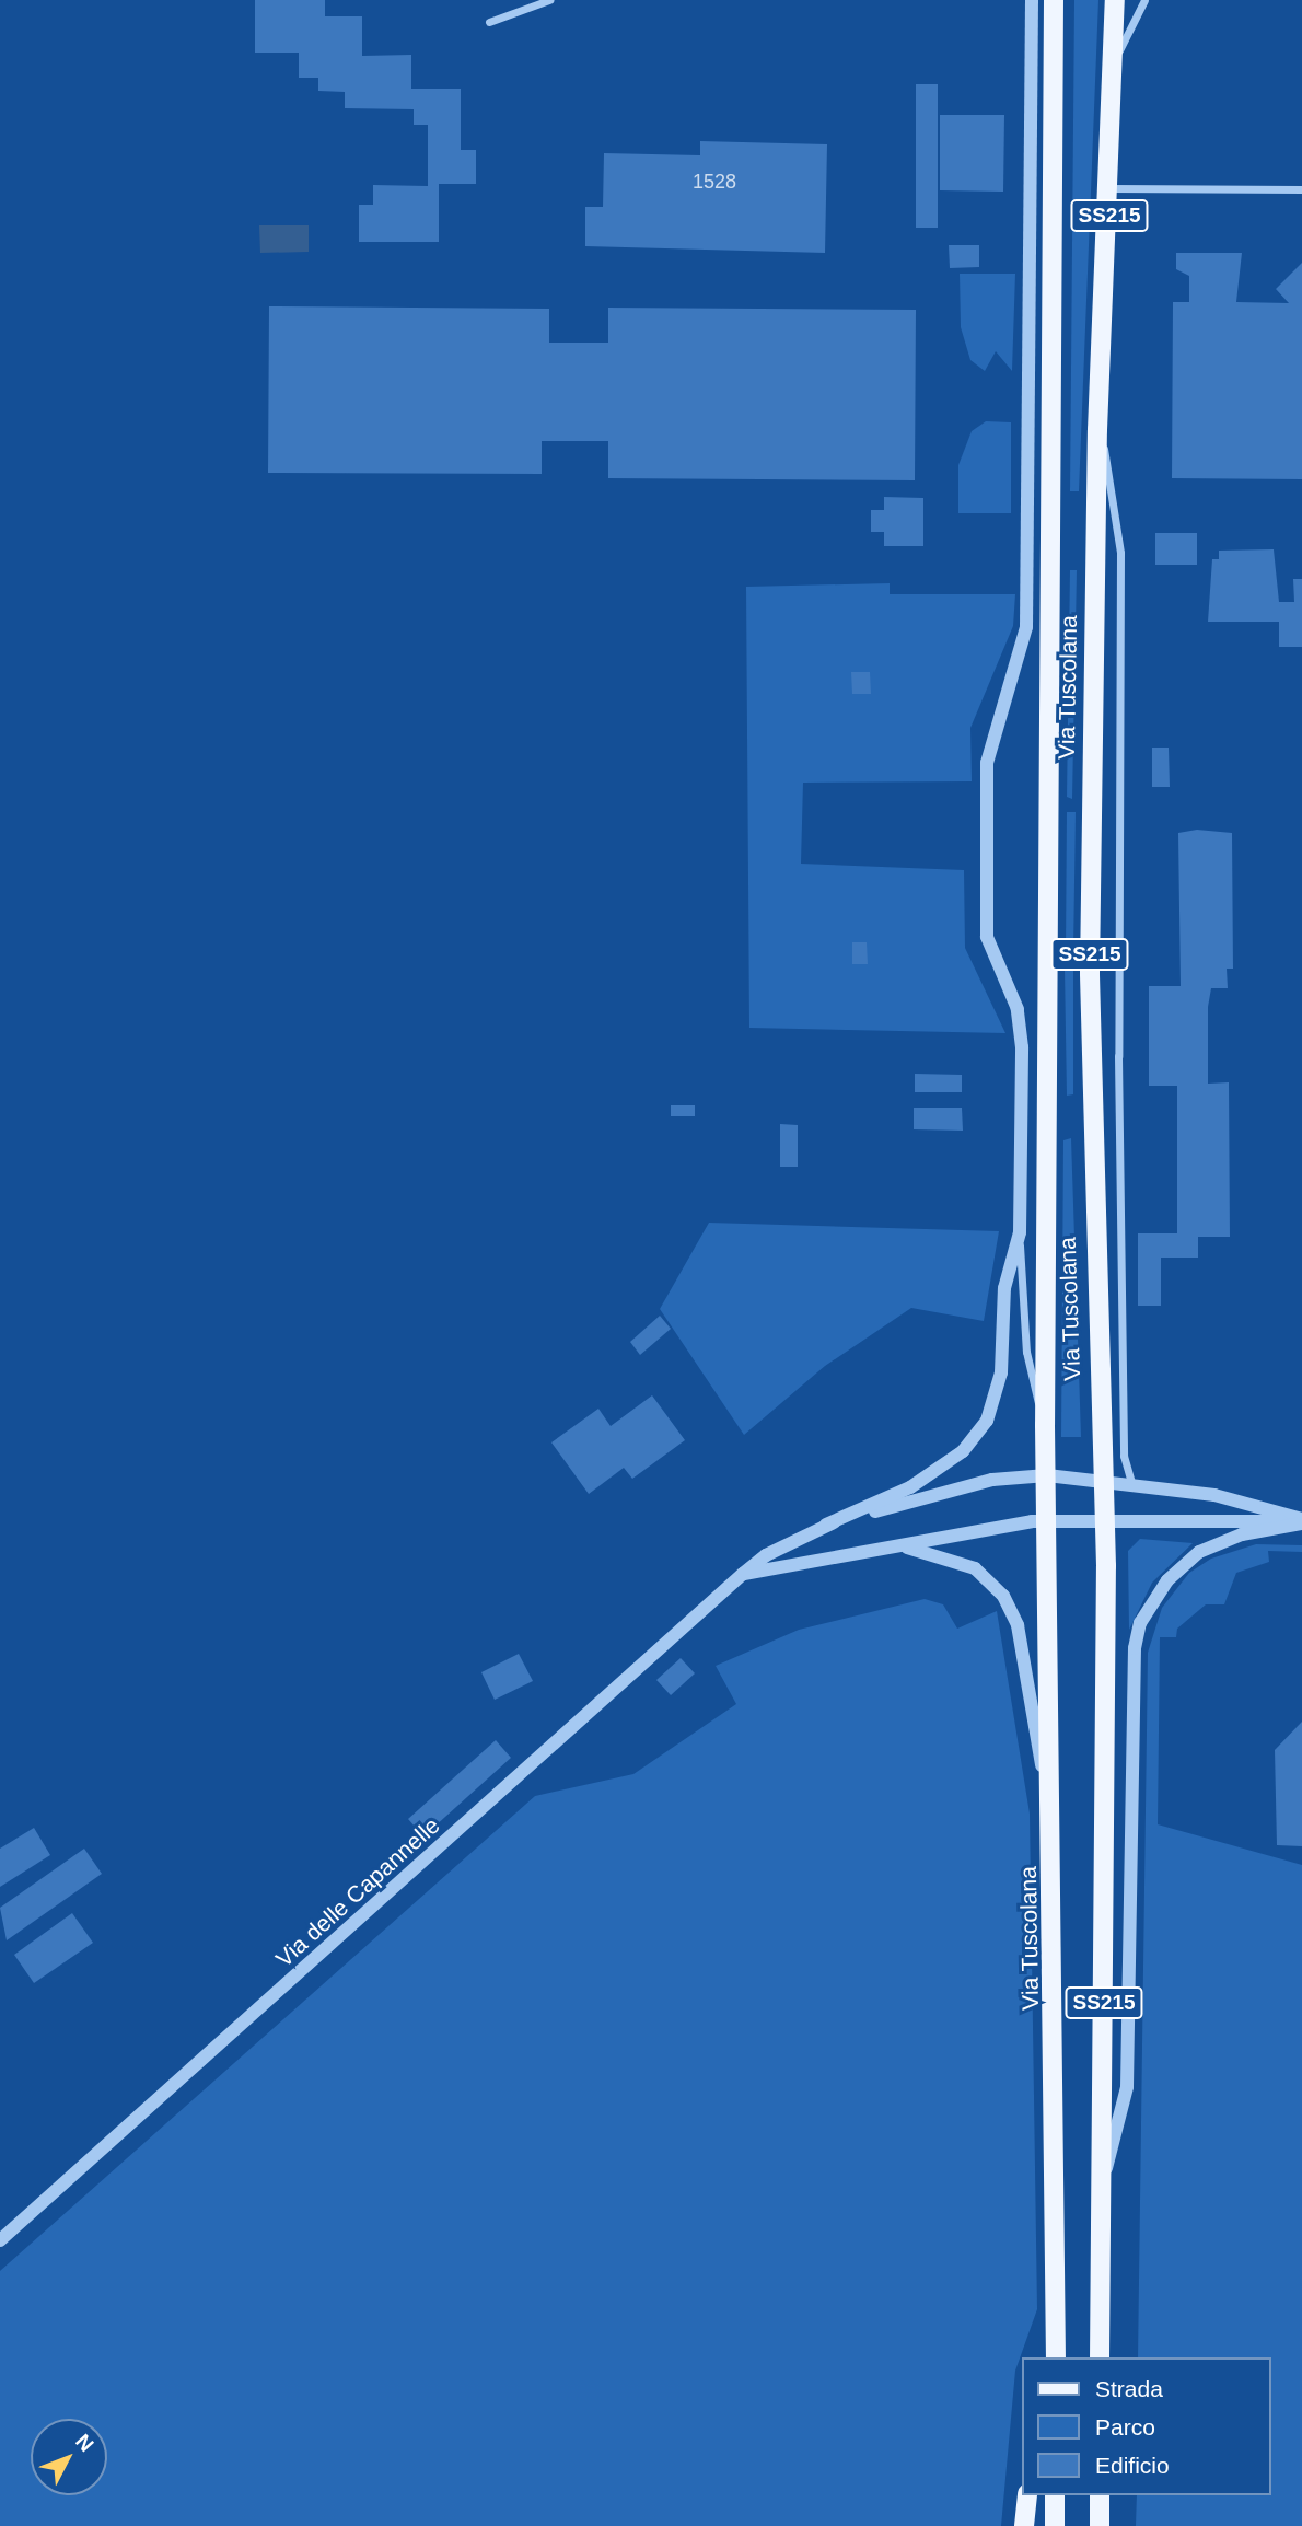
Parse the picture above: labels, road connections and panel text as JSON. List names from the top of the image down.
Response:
{
  "streets": {
    "main road": ["SS215", "Via Tuscolana"],
    "street": ["Via delle Capannelle"]
  },
  "crossings": [
    ["Via Tuscolana", "Via delle Capannelle"]
  ],
  "house_numbers": ["1528"],
  "legend": ["Strada", "Parco", "Edificio"],
  "north": "top right"
}
